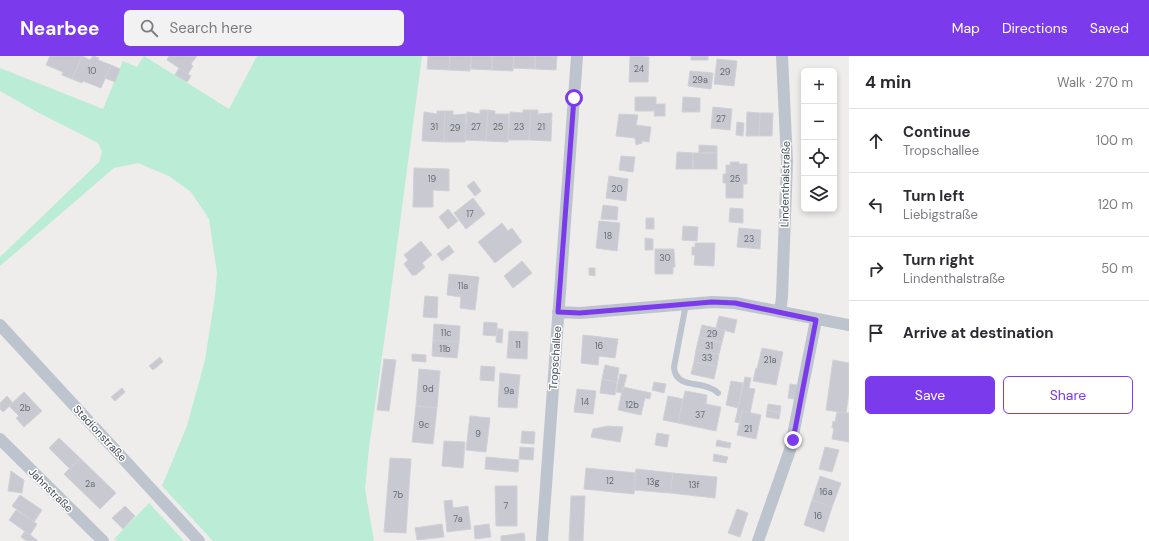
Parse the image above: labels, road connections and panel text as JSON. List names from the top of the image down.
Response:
{
  "streets": {
    "street": [
      "Lindenthalstraße",
      "Tropschallee",
      "Stadionstraße",
      "Jahnstraße"
    ]
  },
  "house_numbers": [
    "24",
    "10",
    "29",
    "29a",
    "27",
    "31",
    "27",
    "25",
    "23",
    "21",
    "29",
    "19",
    "25",
    "20",
    "17",
    "18",
    "23",
    "30",
    "11a",
    "11c",
    "29",
    "11",
    "16",
    "31",
    "11b",
    "33",
    "21a",
    "9d",
    "9a",
    "14",
    "12b",
    "2b",
    "37",
    "9c",
    "21",
    "9",
    "12",
    "13g",
    "2a",
    "13f",
    "16a",
    "7b",
    "7",
    "16",
    "7a"
  ],
  "page": {
    "header": "Nearbee",
    "search": "Search here",
    "nav": ["Map", "Directions", "Saved"],
    "heading": ["4 min", "Walk · 270 m"],
    "map_buttons": ["+", "−"],
    "list": [
      ["Continue", "Tropschallee", "100 m"],
      ["Turn left", "Liebigstraße", "120 m"],
      ["Turn right", "Lindenthalstraße", "50 m"],
      "Arrive at destination"
    ],
    "buttons": ["Save", "Share"]
  }
}
